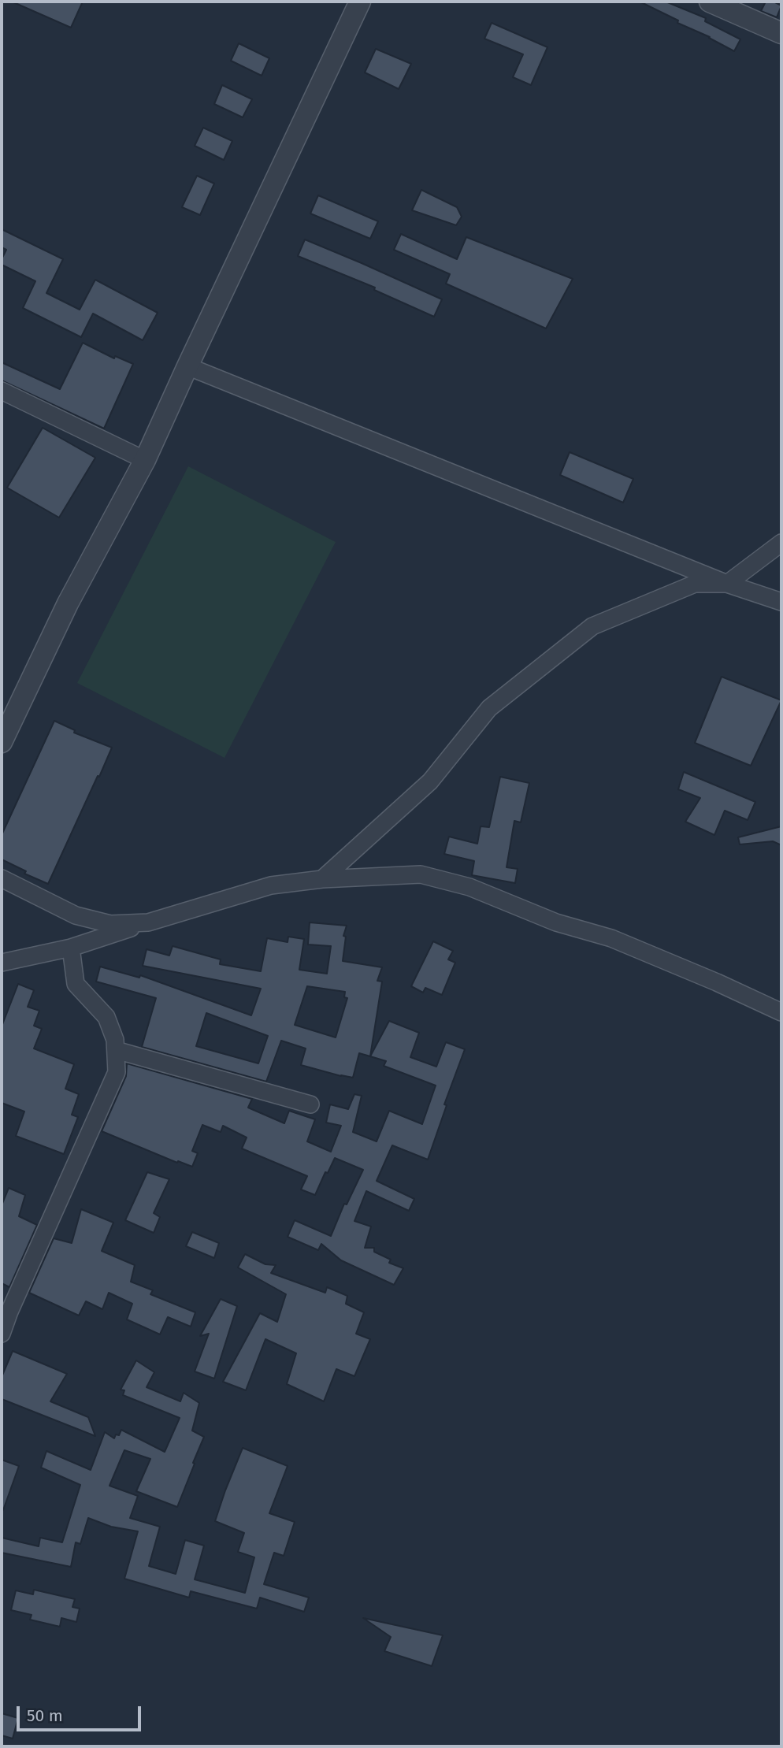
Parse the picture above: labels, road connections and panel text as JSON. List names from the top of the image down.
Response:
{
  "scale_bar": "50 m"
}
